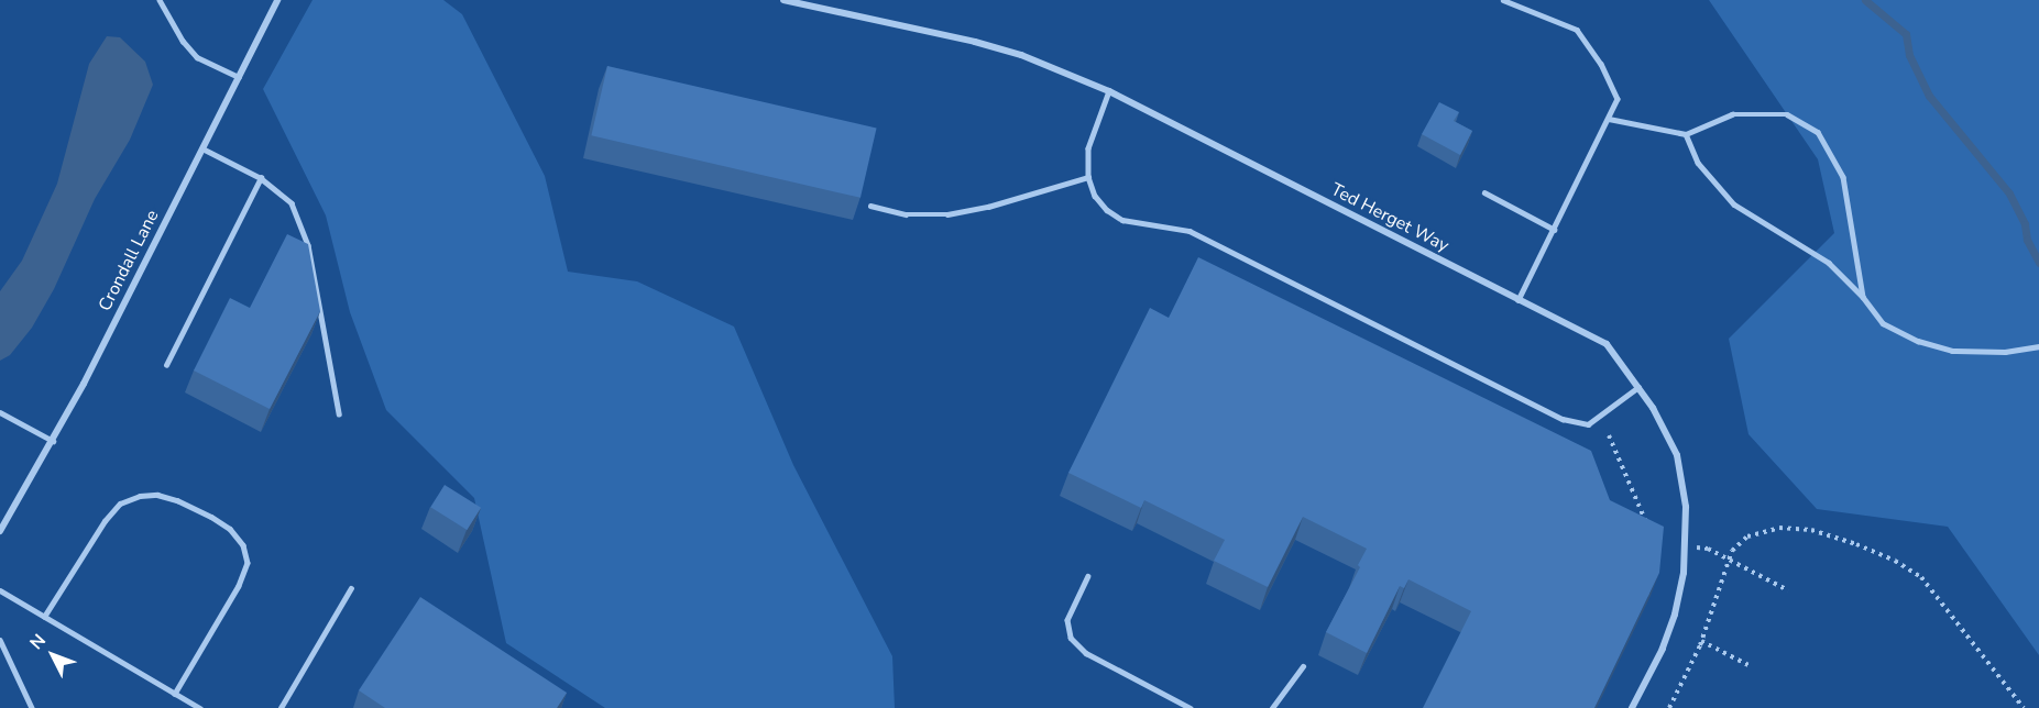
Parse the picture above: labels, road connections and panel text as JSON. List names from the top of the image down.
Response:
{
  "streets": {
    "street": ["Ted Herget Way", "Crondall Lane"]
  },
  "north": "top left"
}
